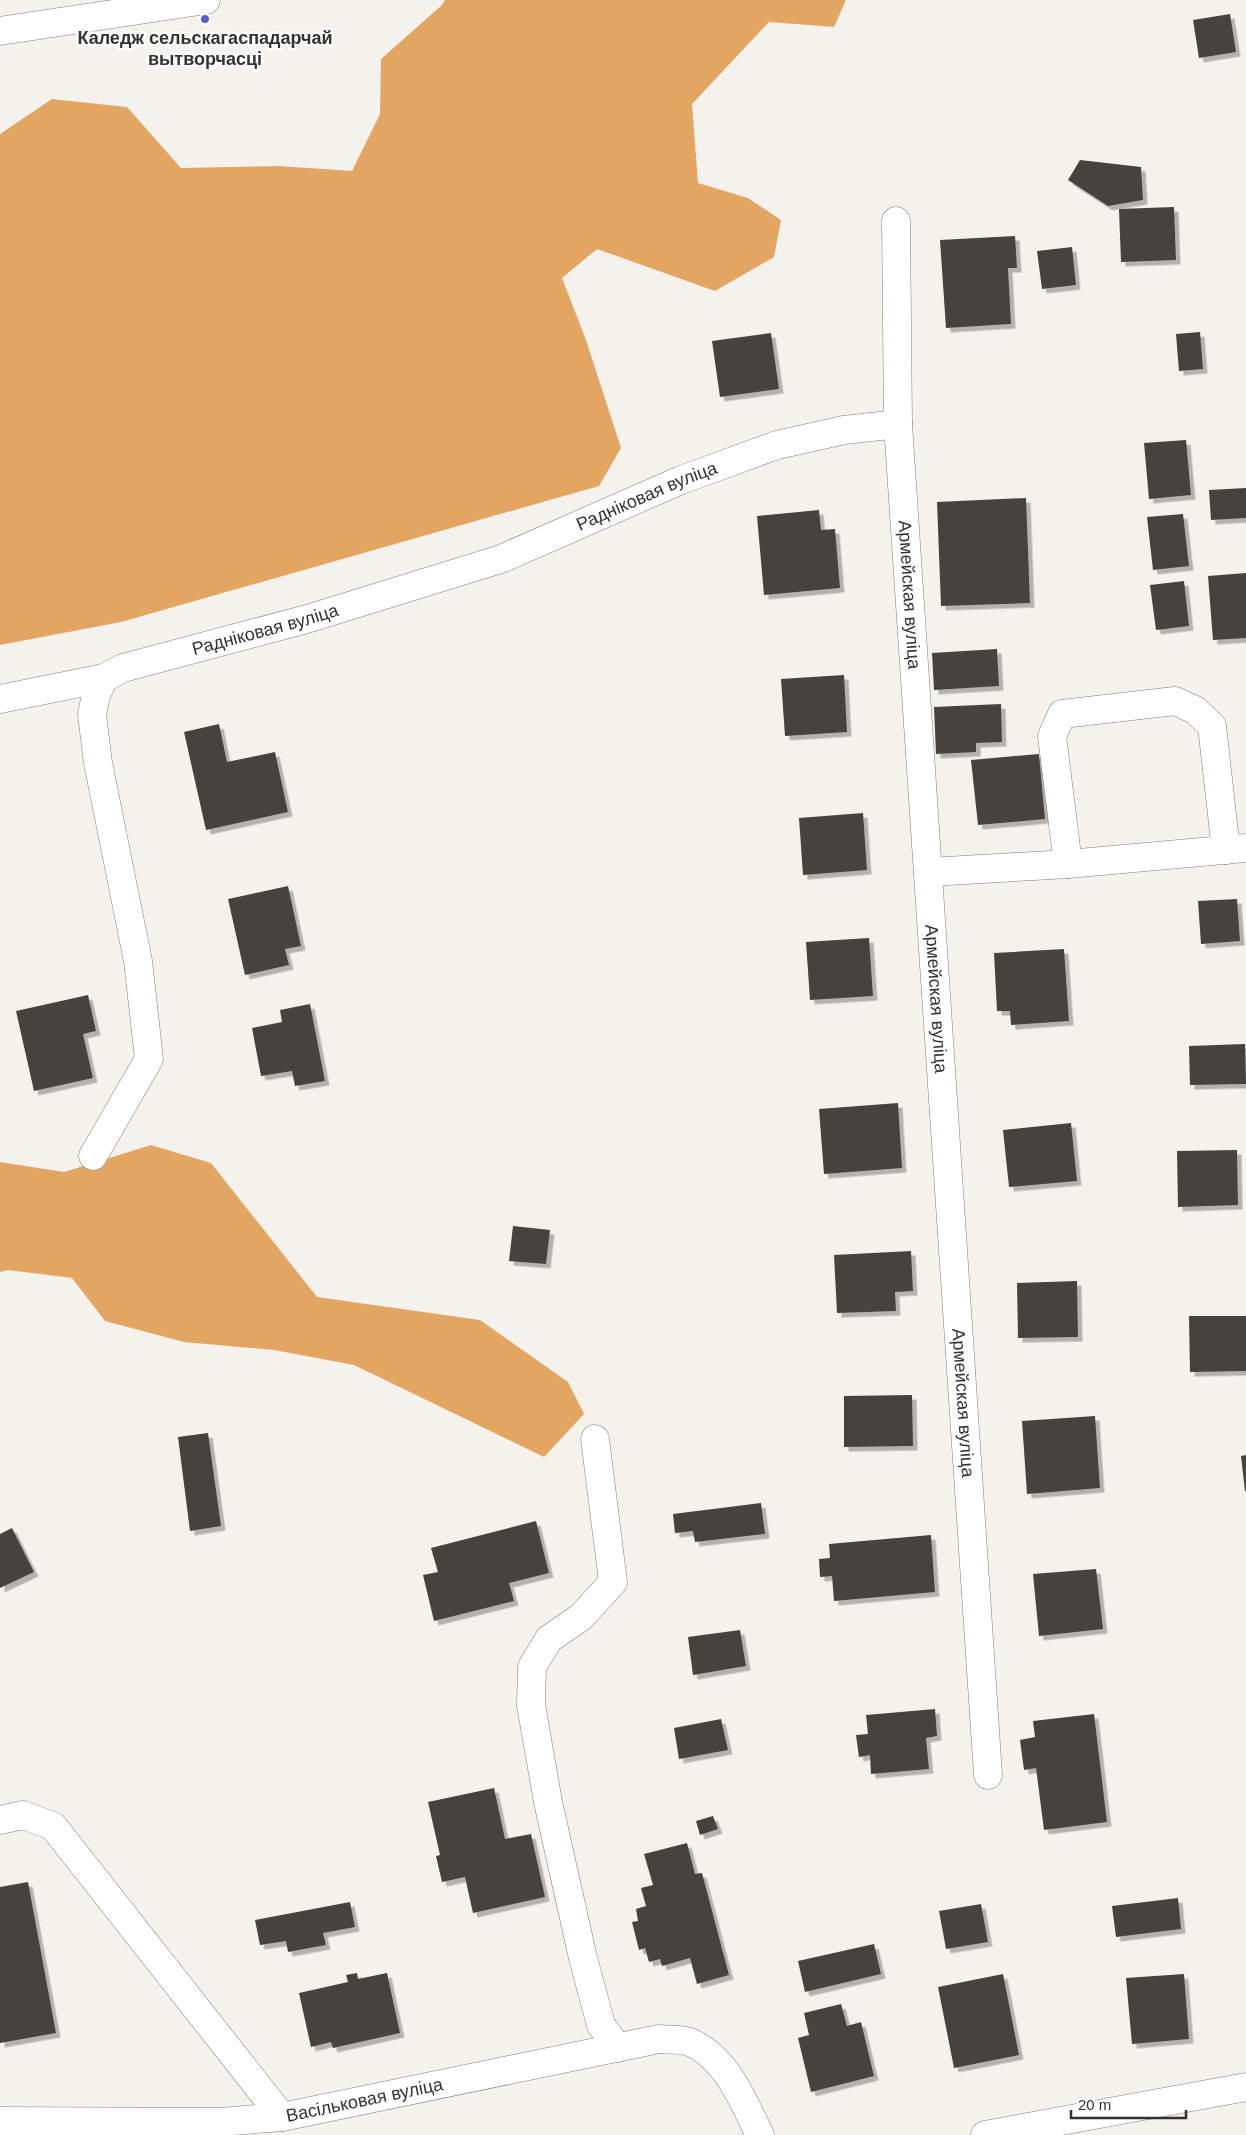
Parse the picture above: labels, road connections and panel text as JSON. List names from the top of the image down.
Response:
{
  "streets": {
    "street": ["Радніковая вуліца", "Армейская вуліца", "Васільковая вуліца"]
  },
  "crossings": [
    ["Радніковая вуліца", "Армейская вуліца"]
  ],
  "places": ["Каледж сельскагаспадарчай вытворчасці"],
  "scale_bar": "20 m"
}
